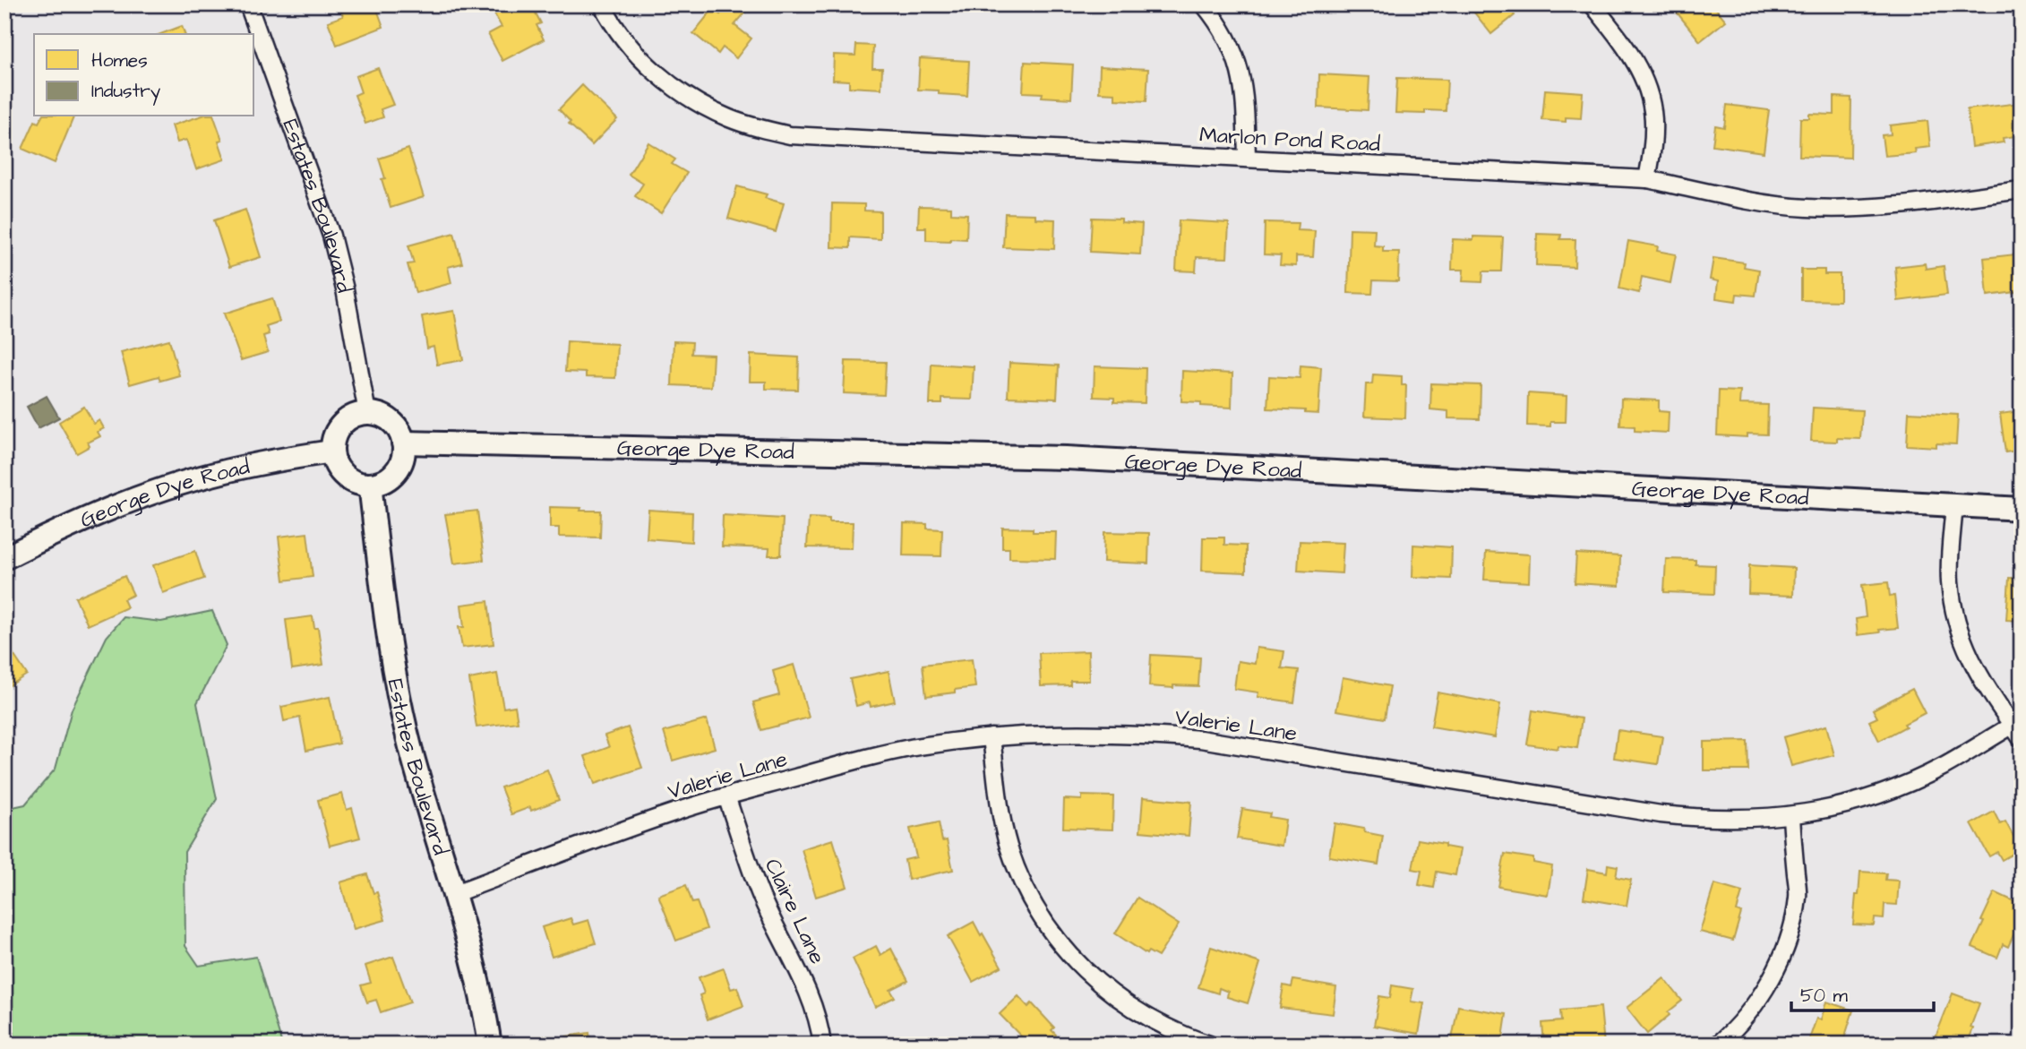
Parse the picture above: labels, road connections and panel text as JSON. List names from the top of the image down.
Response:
{
  "streets": {
    "street": [
      "Marlon Pond Road",
      "Estates Boulevard",
      "George Dye Road",
      "Valerie Lane",
      "Claire Lane"
    ]
  },
  "crossings": [
    ["Estates Boulevard", "George Dye Road"],
    ["Estates Boulevard", "Valerie Lane"],
    ["Valerie Lane", "Claire Lane"]
  ],
  "legend": ["Homes", "Industry"],
  "scale_bar": "50 m"
}
